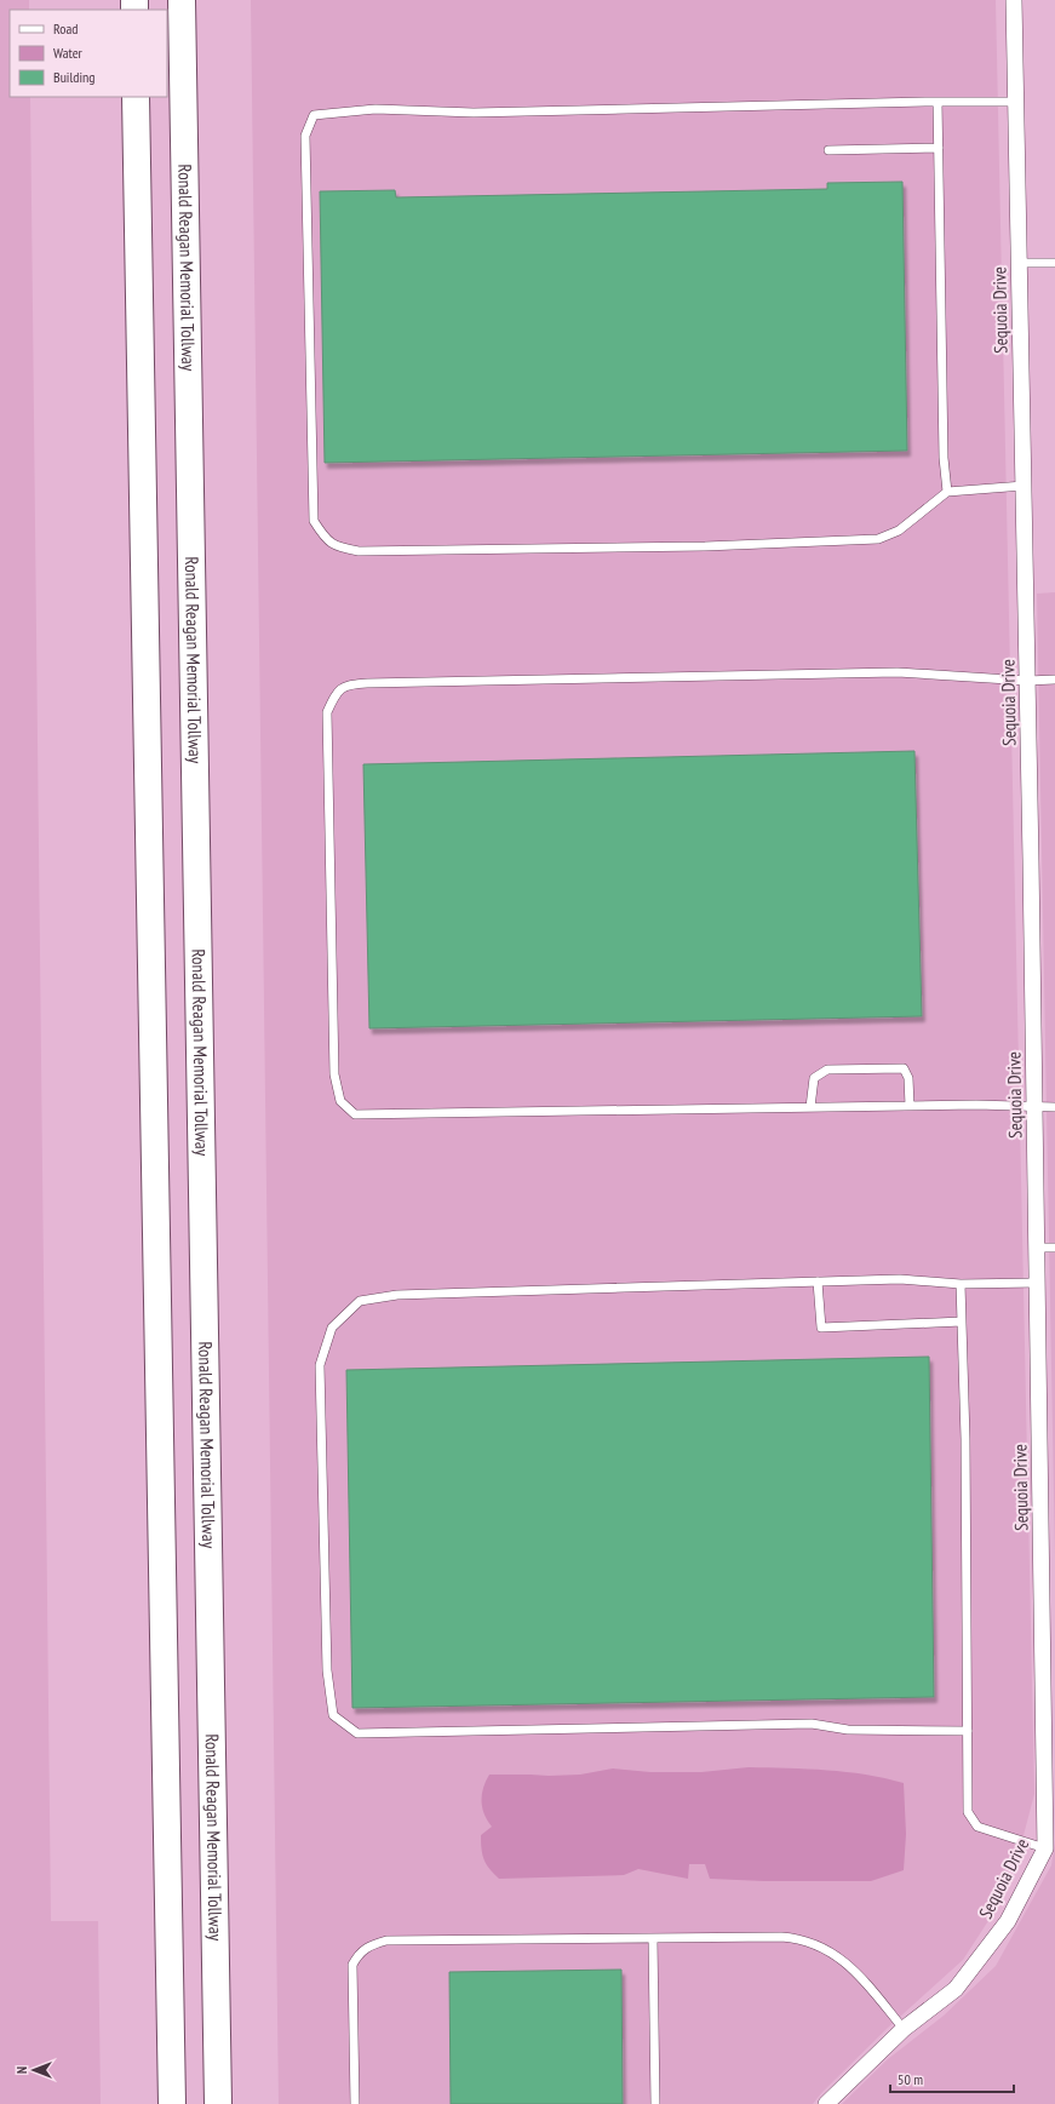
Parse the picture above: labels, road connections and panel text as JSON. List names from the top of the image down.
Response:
{
  "streets": {
    "highway": ["Ronald Reagan Memorial Tollway"],
    "street": ["Sequoia Drive"]
  },
  "legend": ["Road", "Water", "Building"],
  "scale_bar": "50 m",
  "north": "left"
}
